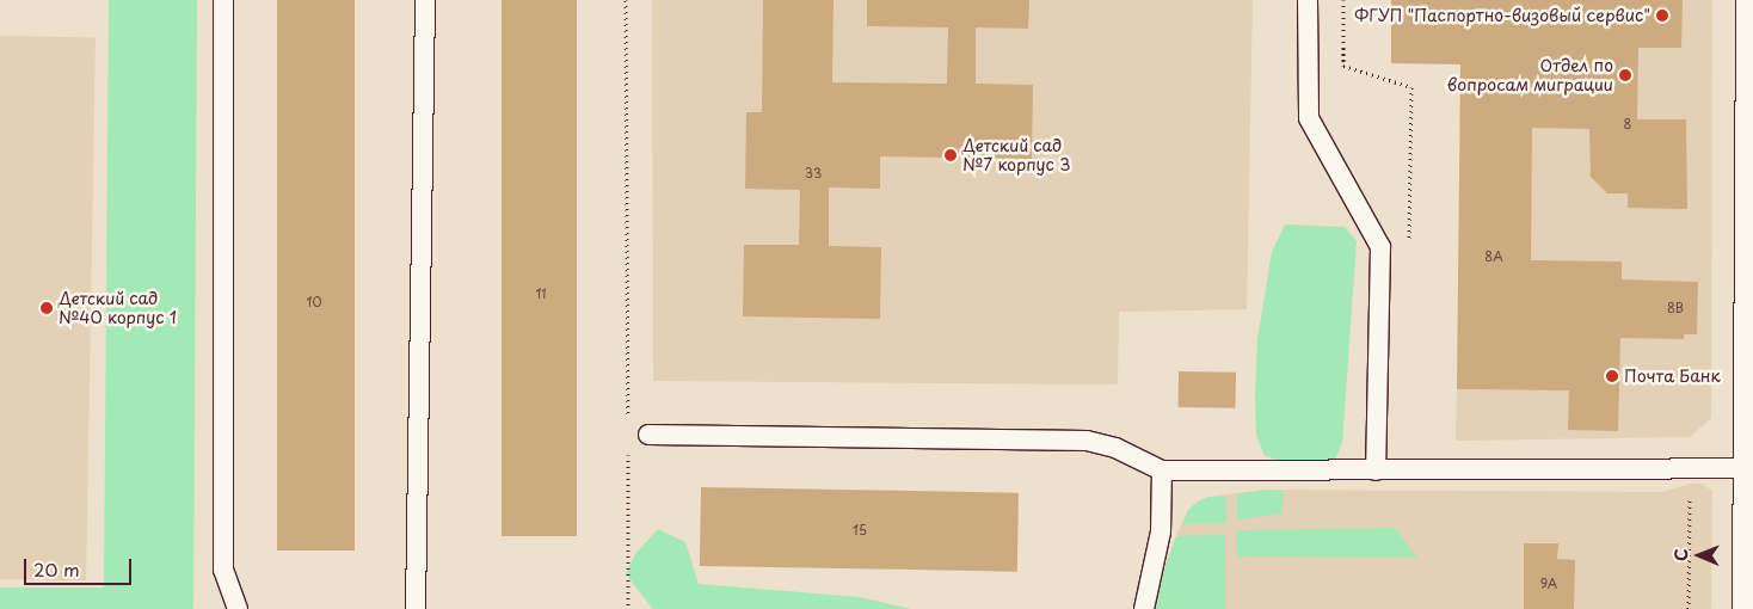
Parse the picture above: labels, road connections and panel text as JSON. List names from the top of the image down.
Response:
{
  "places": [
    "ФГУП \"Паспортно-визовый сервис\"",
    "Отдел по вопросам миграции",
    "Детский сад №7 корпус 3",
    "Детский сад №40 корпус 1",
    "Почта Банк"
  ],
  "house_numbers": [
    "8",
    "33",
    "8А",
    "11",
    "10",
    "8В",
    "15",
    "9А"
  ],
  "scale_bar": "20 m",
  "north": "left"
}
